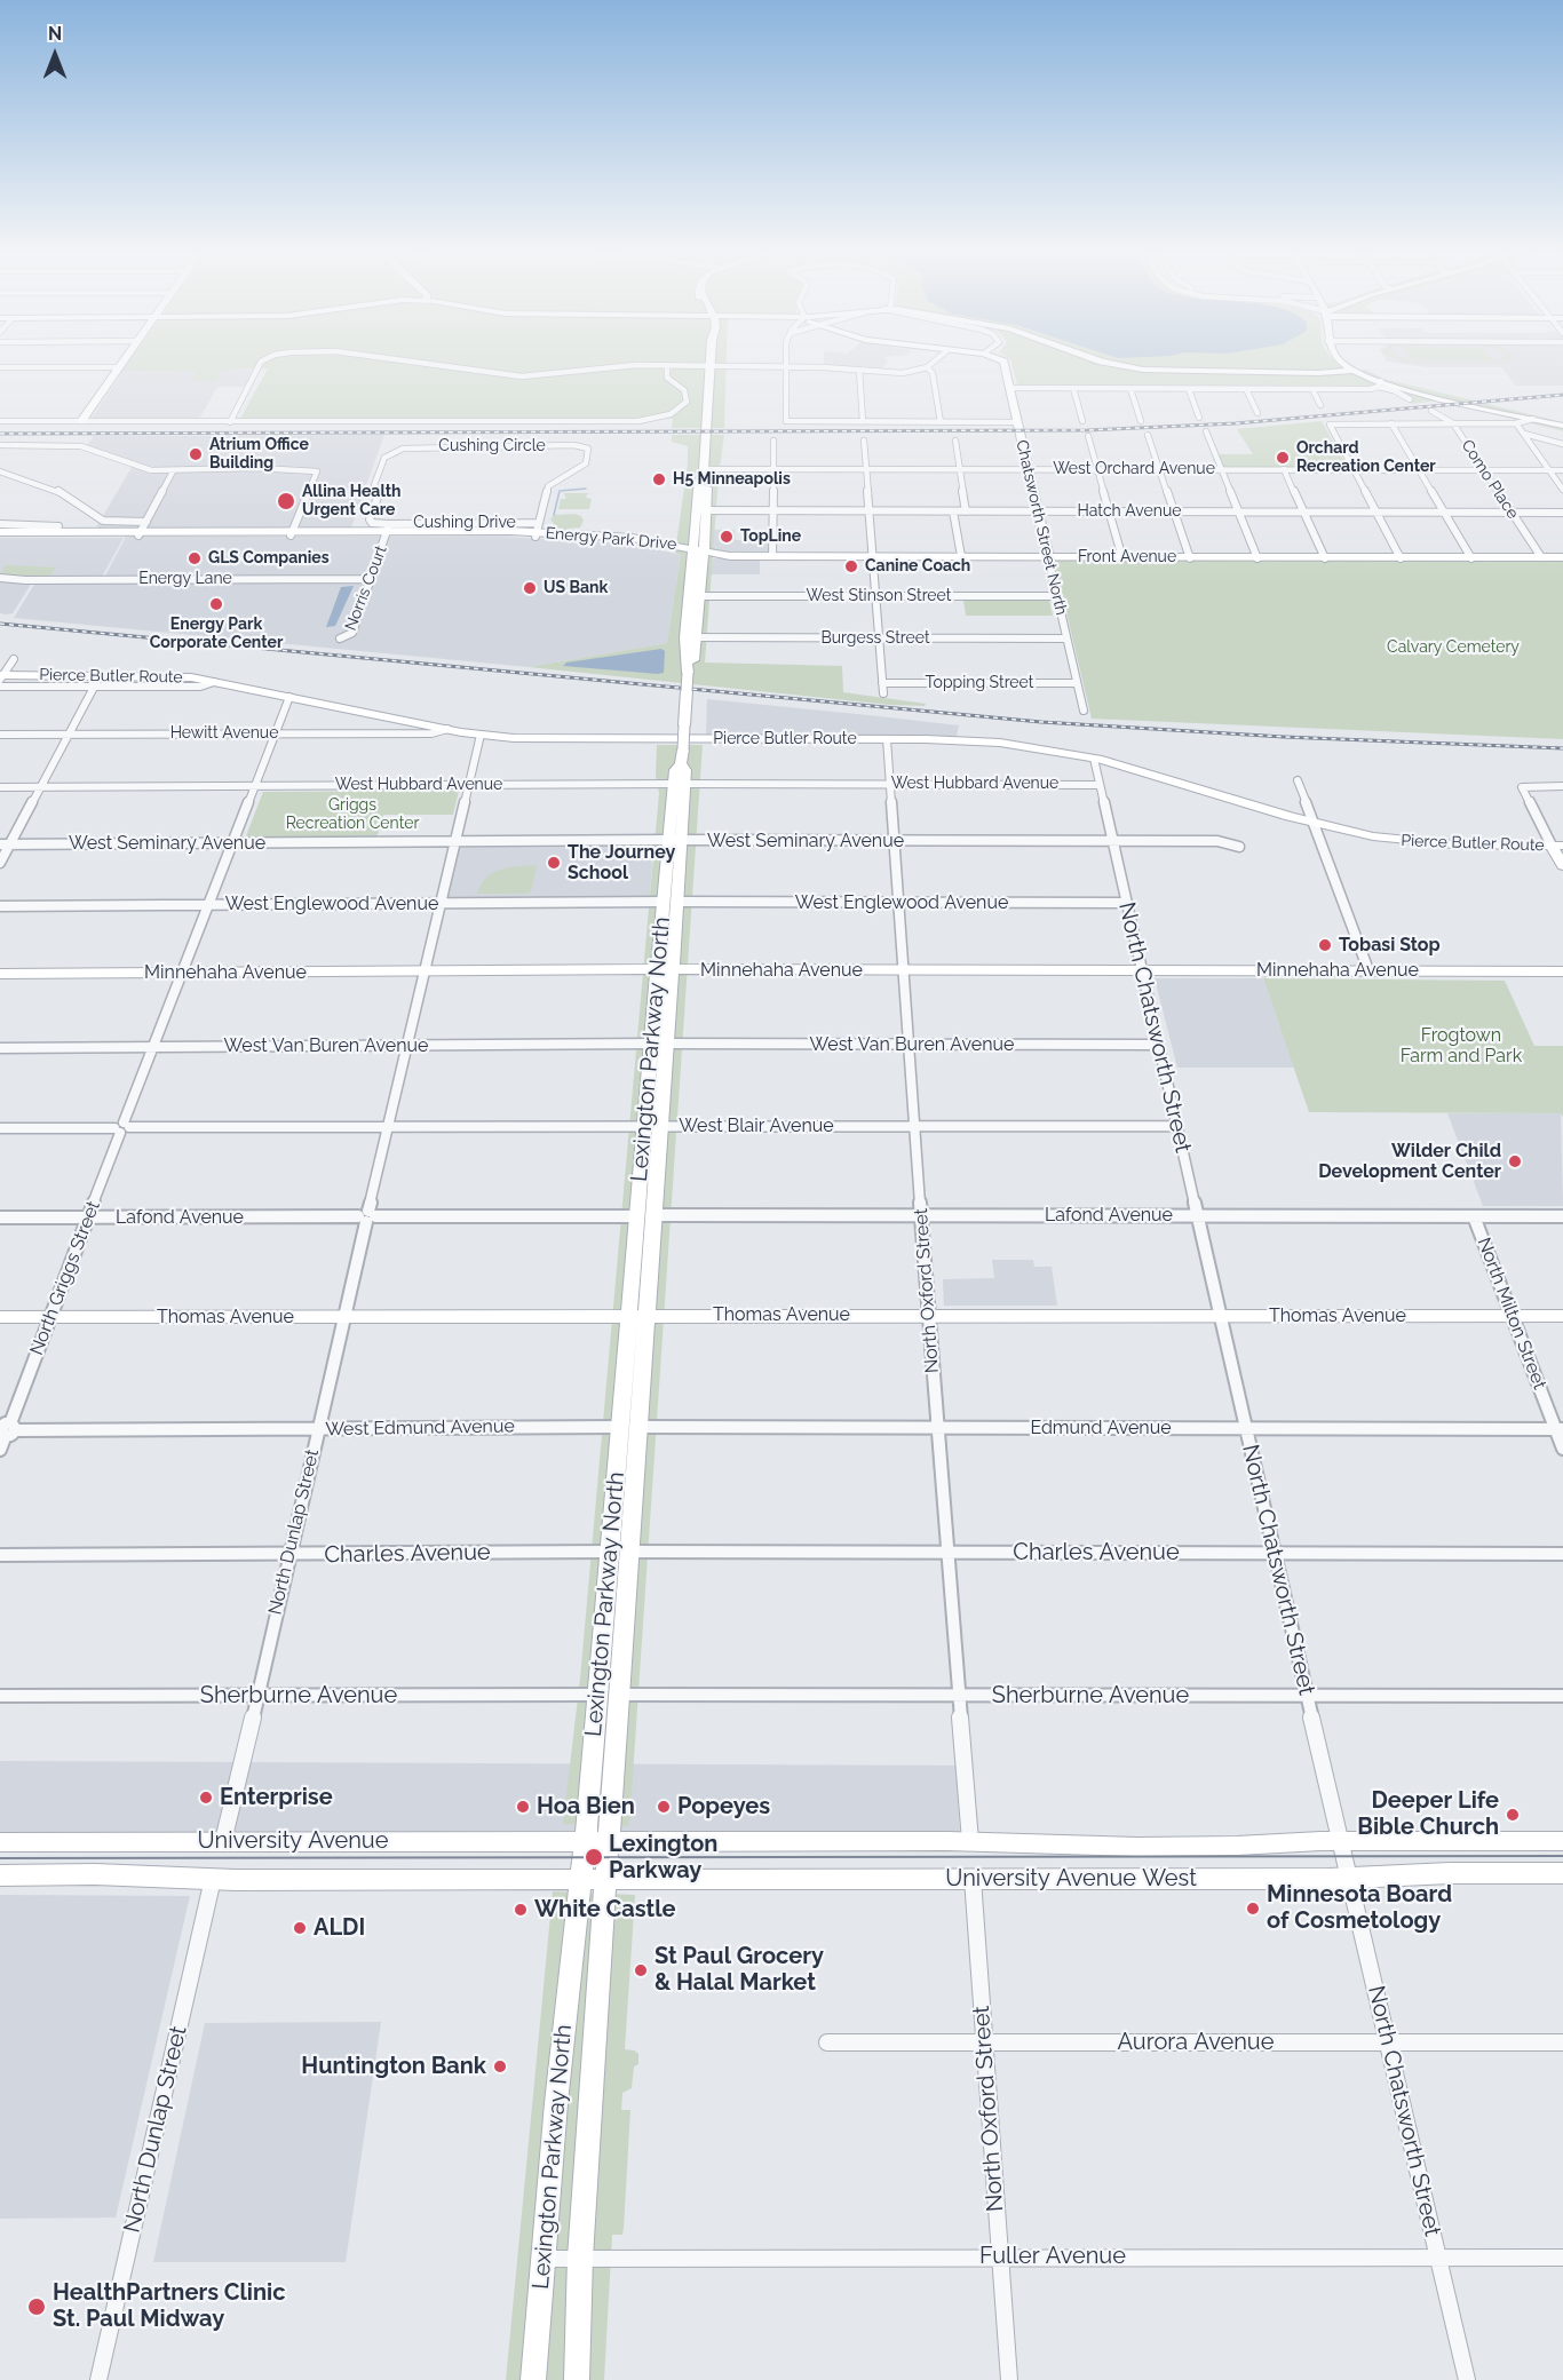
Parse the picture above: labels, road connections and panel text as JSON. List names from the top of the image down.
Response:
{
  "streets": {
    "street": [
      "Cushing Circle",
      "West Orchard Avenue",
      "Como Place",
      "Hatch Avenue",
      "Chatsworth Street North",
      "Energy Park Drive",
      "Front Avenue",
      "Energy Lane",
      "Norris Court",
      "West Stinson Street",
      "Burgess Street",
      "Pierce Butler Route",
      "Topping Street",
      "Hewitt Avenue",
      "West Hubbard Avenue",
      "West Seminary Avenue",
      "West Englewood Avenue",
      "Minnehaha Avenue",
      "North Chatsworth Street",
      "West Van Buren Avenue",
      "Lexington Parkway North",
      "West Blair Avenue",
      "Lafond Avenue",
      "North Griggs Street",
      "North Oxford Street",
      "North Milton Street",
      "Thomas Avenue",
      "West Edmund Avenue",
      "Edmund Avenue",
      "North Dunlap Street",
      "Charles Avenue",
      "Sherburne Avenue",
      "University Avenue",
      "University Avenue West",
      "Aurora Avenue",
      "Fuller Avenue"
    ]
  },
  "crossings": [
    ["Cushing Circle", "Energy Park Drive"],
    ["Cushing Circle", "Norris Court"],
    ["West Orchard Avenue", "Como Place"],
    ["West Orchard Avenue", "Chatsworth Street North"],
    ["Como Place", "Hatch Avenue"],
    ["Como Place", "Front Avenue"],
    ["Hatch Avenue", "Chatsworth Street North"],
    ["Chatsworth Street North", "Front Avenue"],
    ["Chatsworth Street North", "West Stinson Street"],
    ["Chatsworth Street North", "Burgess Street"],
    ["Chatsworth Street North", "Topping Street"],
    ["Energy Park Drive", "Front Avenue"],
    ["Energy Park Drive", "Norris Court"],
    ["Energy Lane", "Norris Court"],
    ["Burgess Street", "Lexington Parkway North"],
    ["Pierce Butler Route", "Hewitt Avenue"],
    ["Pierce Butler Route", "North Chatsworth Street"],
    ["Pierce Butler Route", "North Griggs Street"],
    ["Pierce Butler Route", "North Oxford Street"],
    ["Pierce Butler Route", "North Dunlap Street"],
    ["Hewitt Avenue", "North Griggs Street"],
    ["West Hubbard Avenue", "North Chatsworth Street"],
    ["West Hubbard Avenue", "Lexington Parkway North"],
    ["West Hubbard Avenue", "North Griggs Street"],
    ["West Hubbard Avenue", "North Oxford Street"],
    ["West Hubbard Avenue", "North Dunlap Street"],
    ["West Seminary Avenue", "North Chatsworth Street"],
    ["West Seminary Avenue", "Lexington Parkway North"],
    ["West Seminary Avenue", "North Griggs Street"],
    ["West Seminary Avenue", "North Oxford Street"],
    ["West Seminary Avenue", "North Dunlap Street"],
    ["West Englewood Avenue", "North Chatsworth Street"],
    ["West Englewood Avenue", "Lexington Parkway North"],
    ["West Englewood Avenue", "North Griggs Street"],
    ["West Englewood Avenue", "North Oxford Street"],
    ["West Englewood Avenue", "North Dunlap Street"],
    ["Minnehaha Avenue", "North Chatsworth Street"],
    ["Minnehaha Avenue", "Lexington Parkway North"],
    ["Minnehaha Avenue", "North Griggs Street"],
    ["Minnehaha Avenue", "North Oxford Street"],
    ["Minnehaha Avenue", "North Dunlap Street"],
    ["North Chatsworth Street", "West Van Buren Avenue"],
    ["North Chatsworth Street", "West Blair Avenue"],
    ["North Chatsworth Street", "Lafond Avenue"],
    ["North Chatsworth Street", "Thomas Avenue"],
    ["North Chatsworth Street", "Edmund Avenue"],
    ["North Chatsworth Street", "Charles Avenue"],
    ["North Chatsworth Street", "Sherburne Avenue"],
    ["North Chatsworth Street", "University Avenue West"],
    ["North Chatsworth Street", "Aurora Avenue"],
    ["North Chatsworth Street", "Fuller Avenue"],
    ["West Van Buren Avenue", "Lexington Parkway North"],
    ["West Van Buren Avenue", "North Griggs Street"],
    ["West Van Buren Avenue", "North Oxford Street"],
    ["West Van Buren Avenue", "North Dunlap Street"],
    ["Lexington Parkway North", "West Blair Avenue"],
    ["Lexington Parkway North", "Lafond Avenue"],
    ["Lexington Parkway North", "Thomas Avenue"],
    ["Lexington Parkway North", "West Edmund Avenue"],
    ["Lexington Parkway North", "Edmund Avenue"],
    ["Lexington Parkway North", "Charles Avenue"],
    ["Lexington Parkway North", "Sherburne Avenue"],
    ["Lexington Parkway North", "University Avenue"],
    ["Lexington Parkway North", "University Avenue West"],
    ["Lexington Parkway North", "Fuller Avenue"],
    ["West Blair Avenue", "North Griggs Street"],
    ["West Blair Avenue", "North Oxford Street"],
    ["West Blair Avenue", "North Dunlap Street"],
    ["Lafond Avenue", "North Griggs Street"],
    ["Lafond Avenue", "North Oxford Street"],
    ["Lafond Avenue", "North Milton Street"],
    ["Lafond Avenue", "North Dunlap Street"],
    ["North Griggs Street", "Thomas Avenue"],
    ["North Griggs Street", "West Edmund Avenue"],
    ["North Oxford Street", "Thomas Avenue"],
    ["North Oxford Street", "Edmund Avenue"],
    ["North Oxford Street", "Charles Avenue"],
    ["North Oxford Street", "Sherburne Avenue"],
    ["North Oxford Street", "University Avenue West"],
    ["North Oxford Street", "Aurora Avenue"],
    ["North Oxford Street", "Fuller Avenue"],
    ["North Milton Street", "Thomas Avenue"],
    ["North Milton Street", "Edmund Avenue"],
    ["Thomas Avenue", "North Dunlap Street"],
    ["West Edmund Avenue", "North Dunlap Street"],
    ["North Dunlap Street", "Charles Avenue"],
    ["North Dunlap Street", "Sherburne Avenue"],
    ["North Dunlap Street", "University Avenue"],
    ["University Avenue", "University Avenue West"]
  ],
  "parks": ["Calvary Cemetery", "Griggs Recreation Center", "Frogtown Farm and Park"],
  "places": [
    "Atrium Office Building",
    "Orchard Recreation Center",
    "H5 Minneapolis",
    "Allina Health Urgent Care",
    "TopLine",
    "GLS Companies",
    "Canine Coach",
    "US Bank",
    "Energy Park Corporate Center",
    "The Journey School",
    "Tobasi Stop",
    "Wilder Child Development Center",
    "Enterprise",
    "Hoa Bien",
    "Popeyes",
    "Deeper Life Bible Church",
    "Lexington Parkway",
    "Minnesota Board of Cosmetology",
    "White Castle",
    "ALDI",
    "St Paul Grocery & Halal Market",
    "Huntington Bank",
    "HealthPartners Clinic St. Paul Midway"
  ],
  "north": "top"
}
